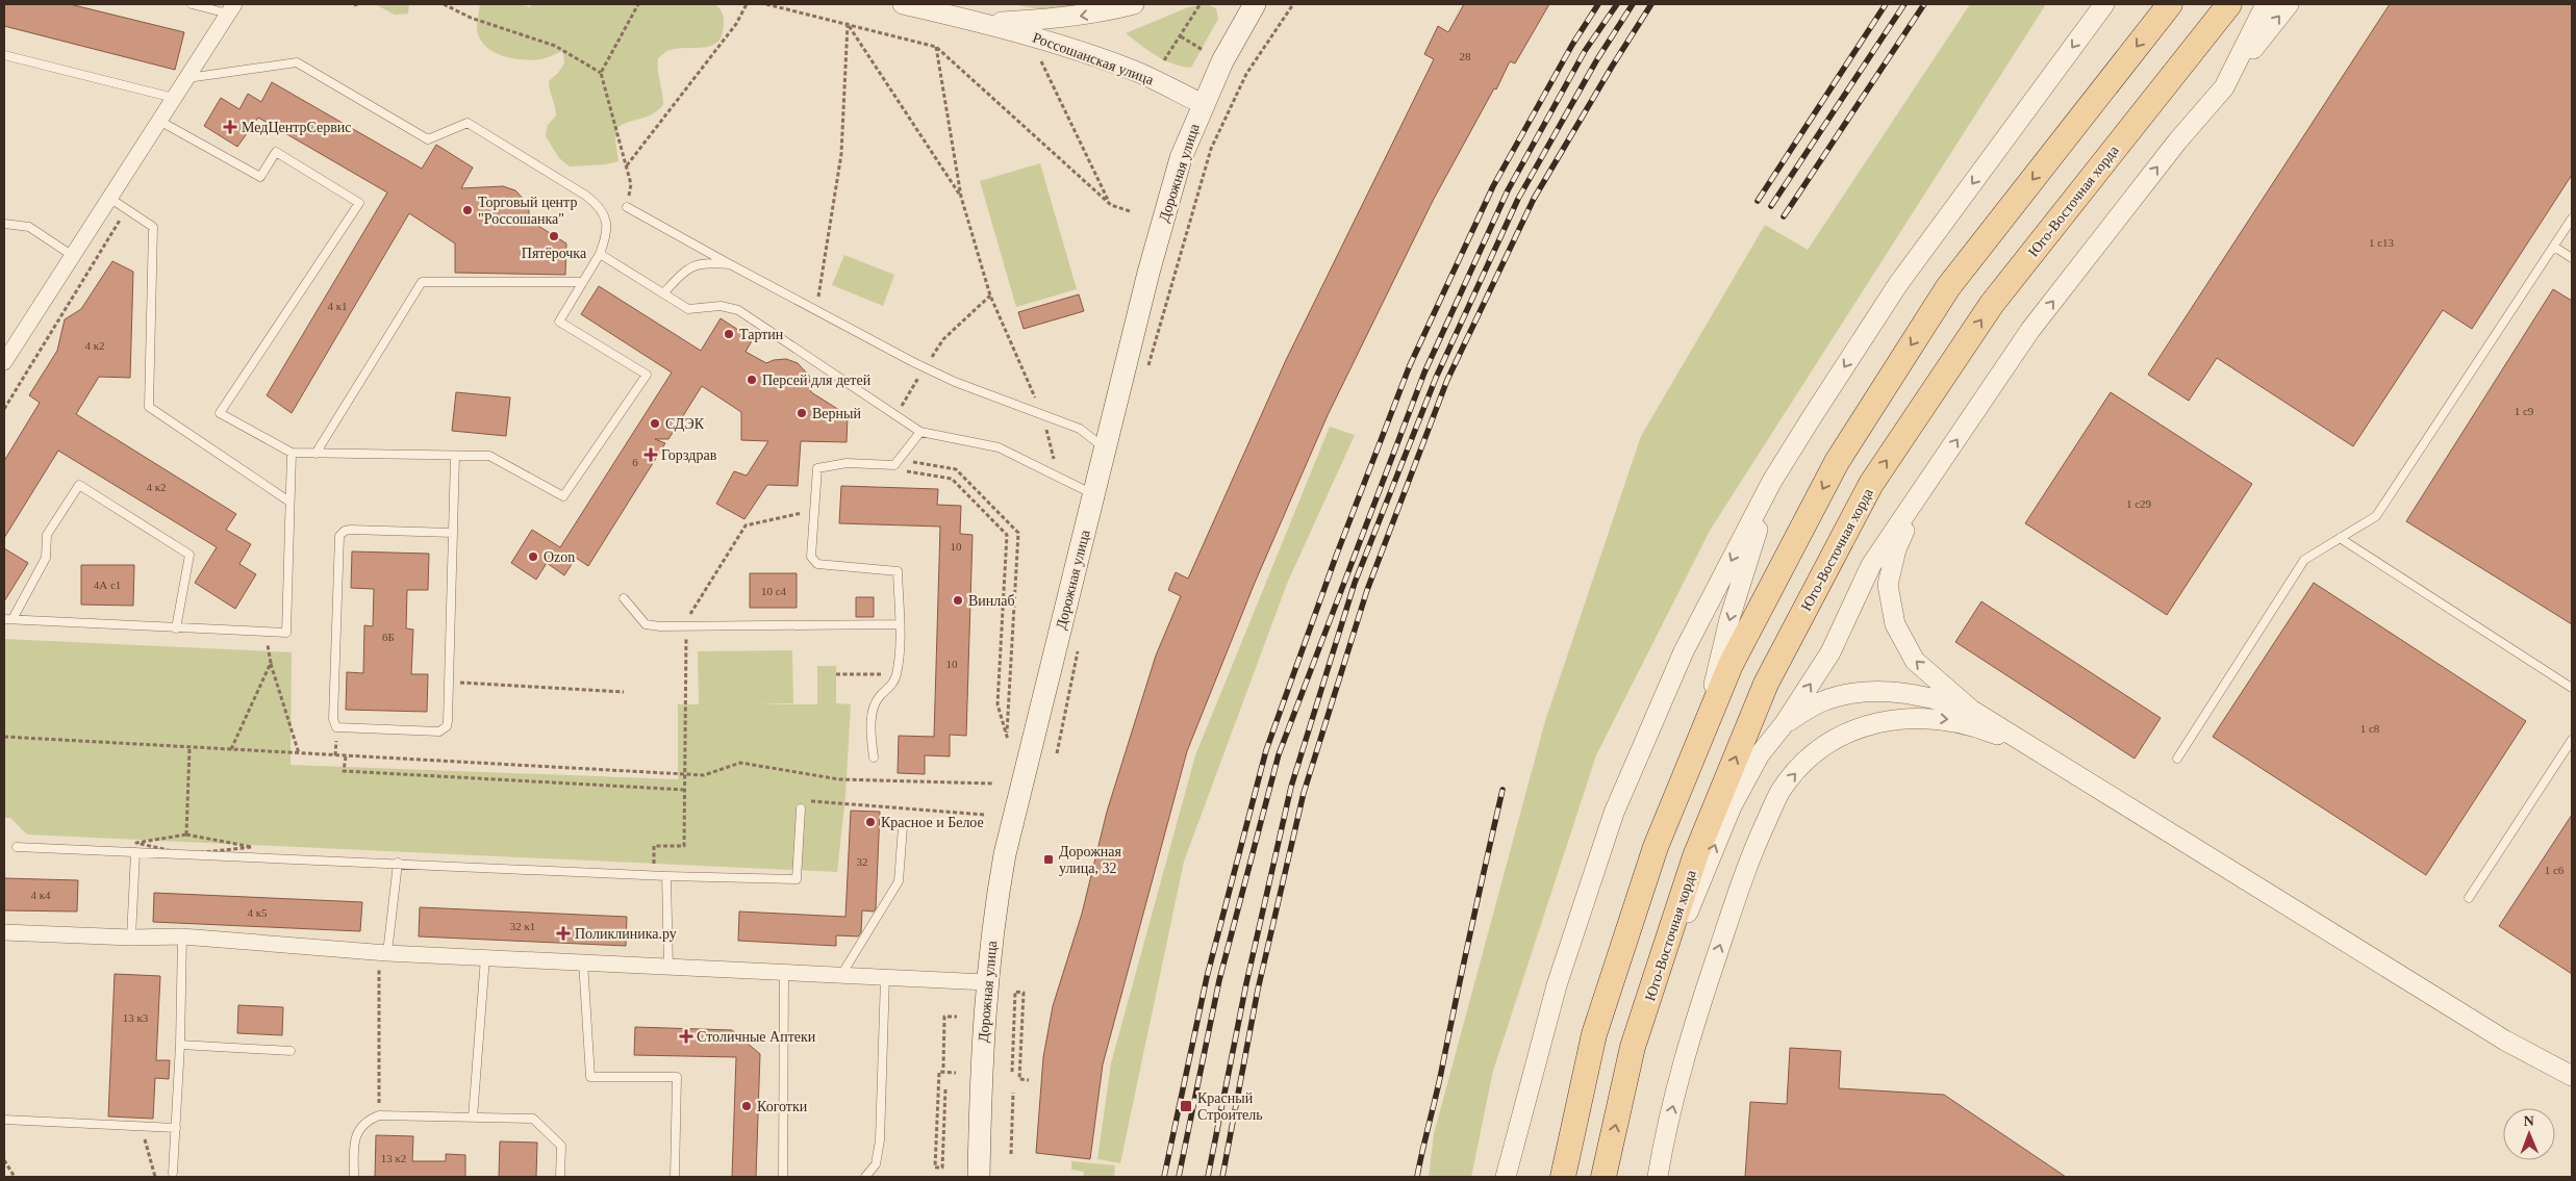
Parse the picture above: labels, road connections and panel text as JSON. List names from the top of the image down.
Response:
{
  "streets": {
    "main road": ["Дорожная улица", "Юго-Восточная хорда"],
    "street": ["Россошанская улица"]
  },
  "crossings": [
    ["Россошанская улица", "Дорожная улица"]
  ],
  "places": {
    "health": [
      "МедЦентрСервис",
      "Горздрав",
      "Поликлиника.ру",
      "Столичные Аптеки"
    ],
    "other": [
      "Торговый центр \"Россошанка\"",
      "Пятёрочка",
      "Тартин",
      "Персей для детей",
      "Верный",
      "СДЭК",
      "Ozon",
      "Винлаб",
      "Красное и Белое",
      "Коготки"
    ],
    "transit": ["Дорожная улица, 32", "Красный Строитель"]
  },
  "house_numbers": [
    "28",
    "1 с13",
    "4 к1",
    "4 к2",
    "1 с9",
    "6",
    "4 к2",
    "1 с29",
    "10",
    "4А с1",
    "10 с4",
    "6Б",
    "10",
    "1 с8",
    "32",
    "1 с6",
    "4 к4",
    "4 к5",
    "32 к1",
    "13 к3",
    "13 к2"
  ],
  "north": "top"
}
